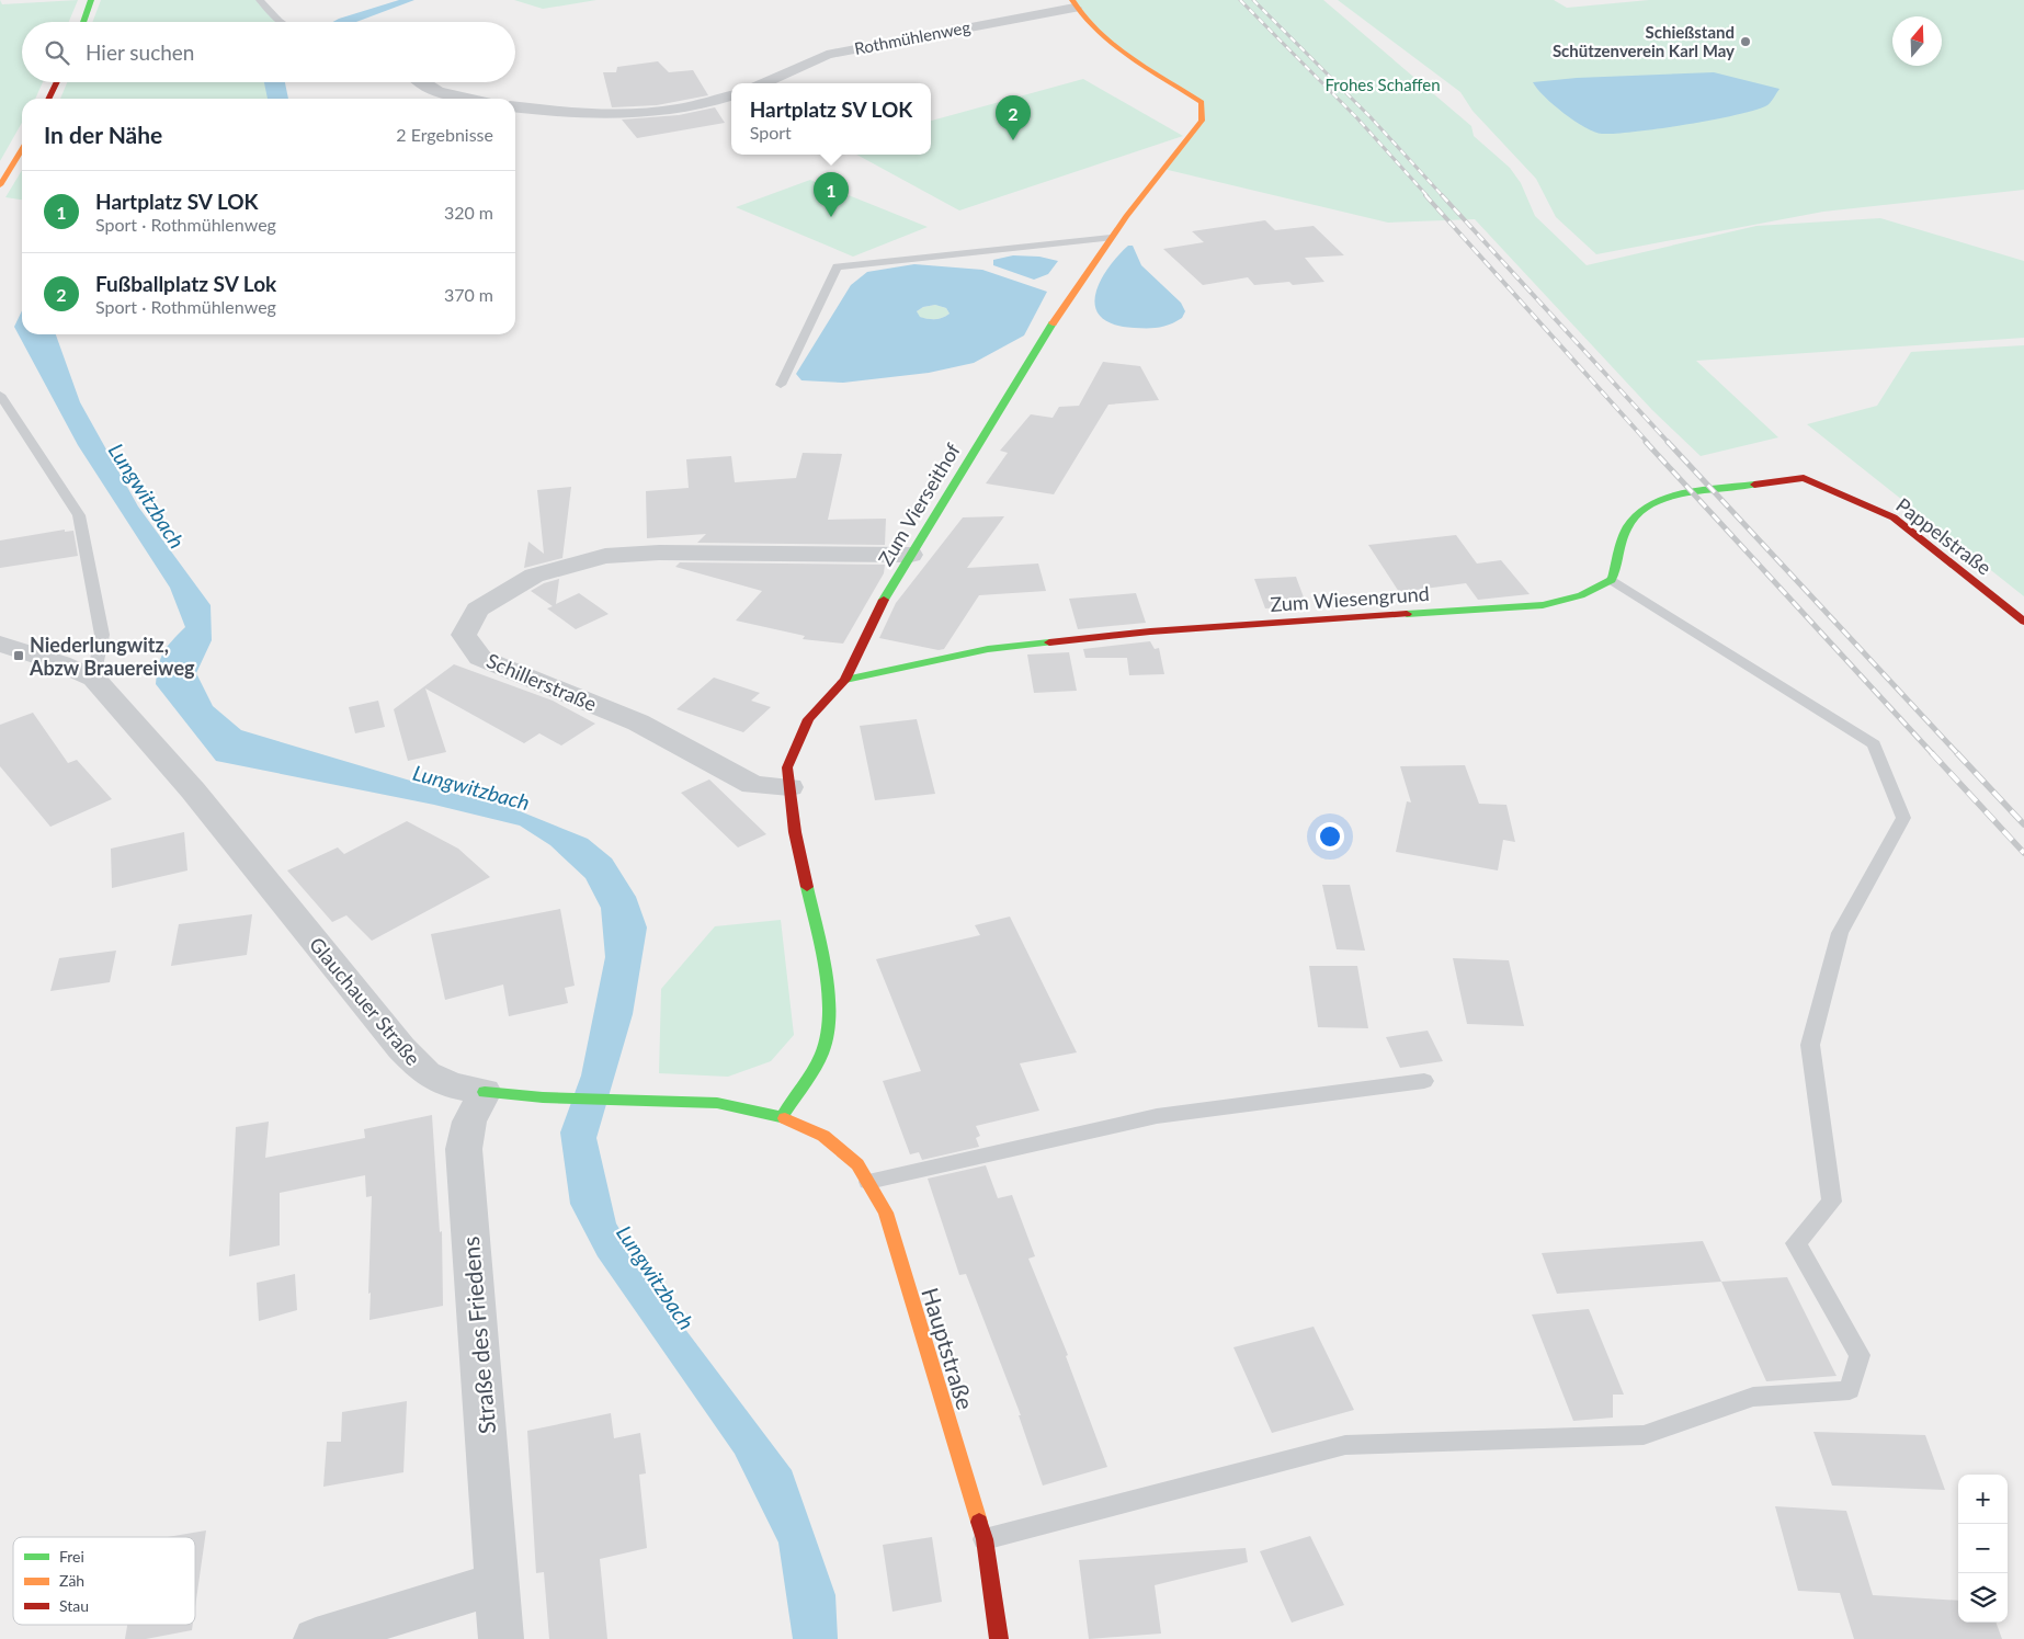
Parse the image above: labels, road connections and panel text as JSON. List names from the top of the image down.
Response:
{
  "streets": {
    "street": [
      "Rothmühlenweg",
      "Zum Vierseithof",
      "Pappelstraße",
      "Zum Wiesengrund",
      "Schillerstraße",
      "Glauchauer Straße",
      "Straße des Friedens",
      "Hauptstraße"
    ]
  },
  "crossings": [
    ["Rothmühlenweg", "Zum Vierseithof"],
    ["Zum Vierseithof", "Zum Wiesengrund"],
    ["Zum Vierseithof", "Schillerstraße"],
    ["Zum Vierseithof", "Glauchauer Straße"],
    ["Zum Vierseithof", "Hauptstraße"],
    ["Pappelstraße", "Zum Wiesengrund"],
    ["Glauchauer Straße", "Straße des Friedens"],
    ["Glauchauer Straße", "Hauptstraße"]
  ],
  "water": ["Lungwitzbach"],
  "parks": ["Frohes Schaffen"],
  "places": {
    "other": ["Schießstand Schützenverein Karl May"],
    "transit": ["Niederlungwitz, Abzw Brauereiweg"]
  },
  "legend": ["Frei", "Zäh", "Stau"],
  "north": "top",
  "page": {
    "search": "Hier suchen",
    "popup": ["Hartplatz SV LOK", "Sport"],
    "pins": ["2", "1"],
    "heading": ["In der Nähe", "2 Ergebnisse"],
    "list": [
      {
        "mark": "1",
        "name": "Hartplatz SV LOK",
        "note": "Sport · Rothmühlenweg",
        "value": "320 m"
      },
      {
        "mark": "2",
        "name": "Fußballplatz SV Lok",
        "note": "Sport · Rothmühlenweg",
        "value": "370 m"
      }
    ],
    "map_buttons": ["+", "−"]
  }
}
